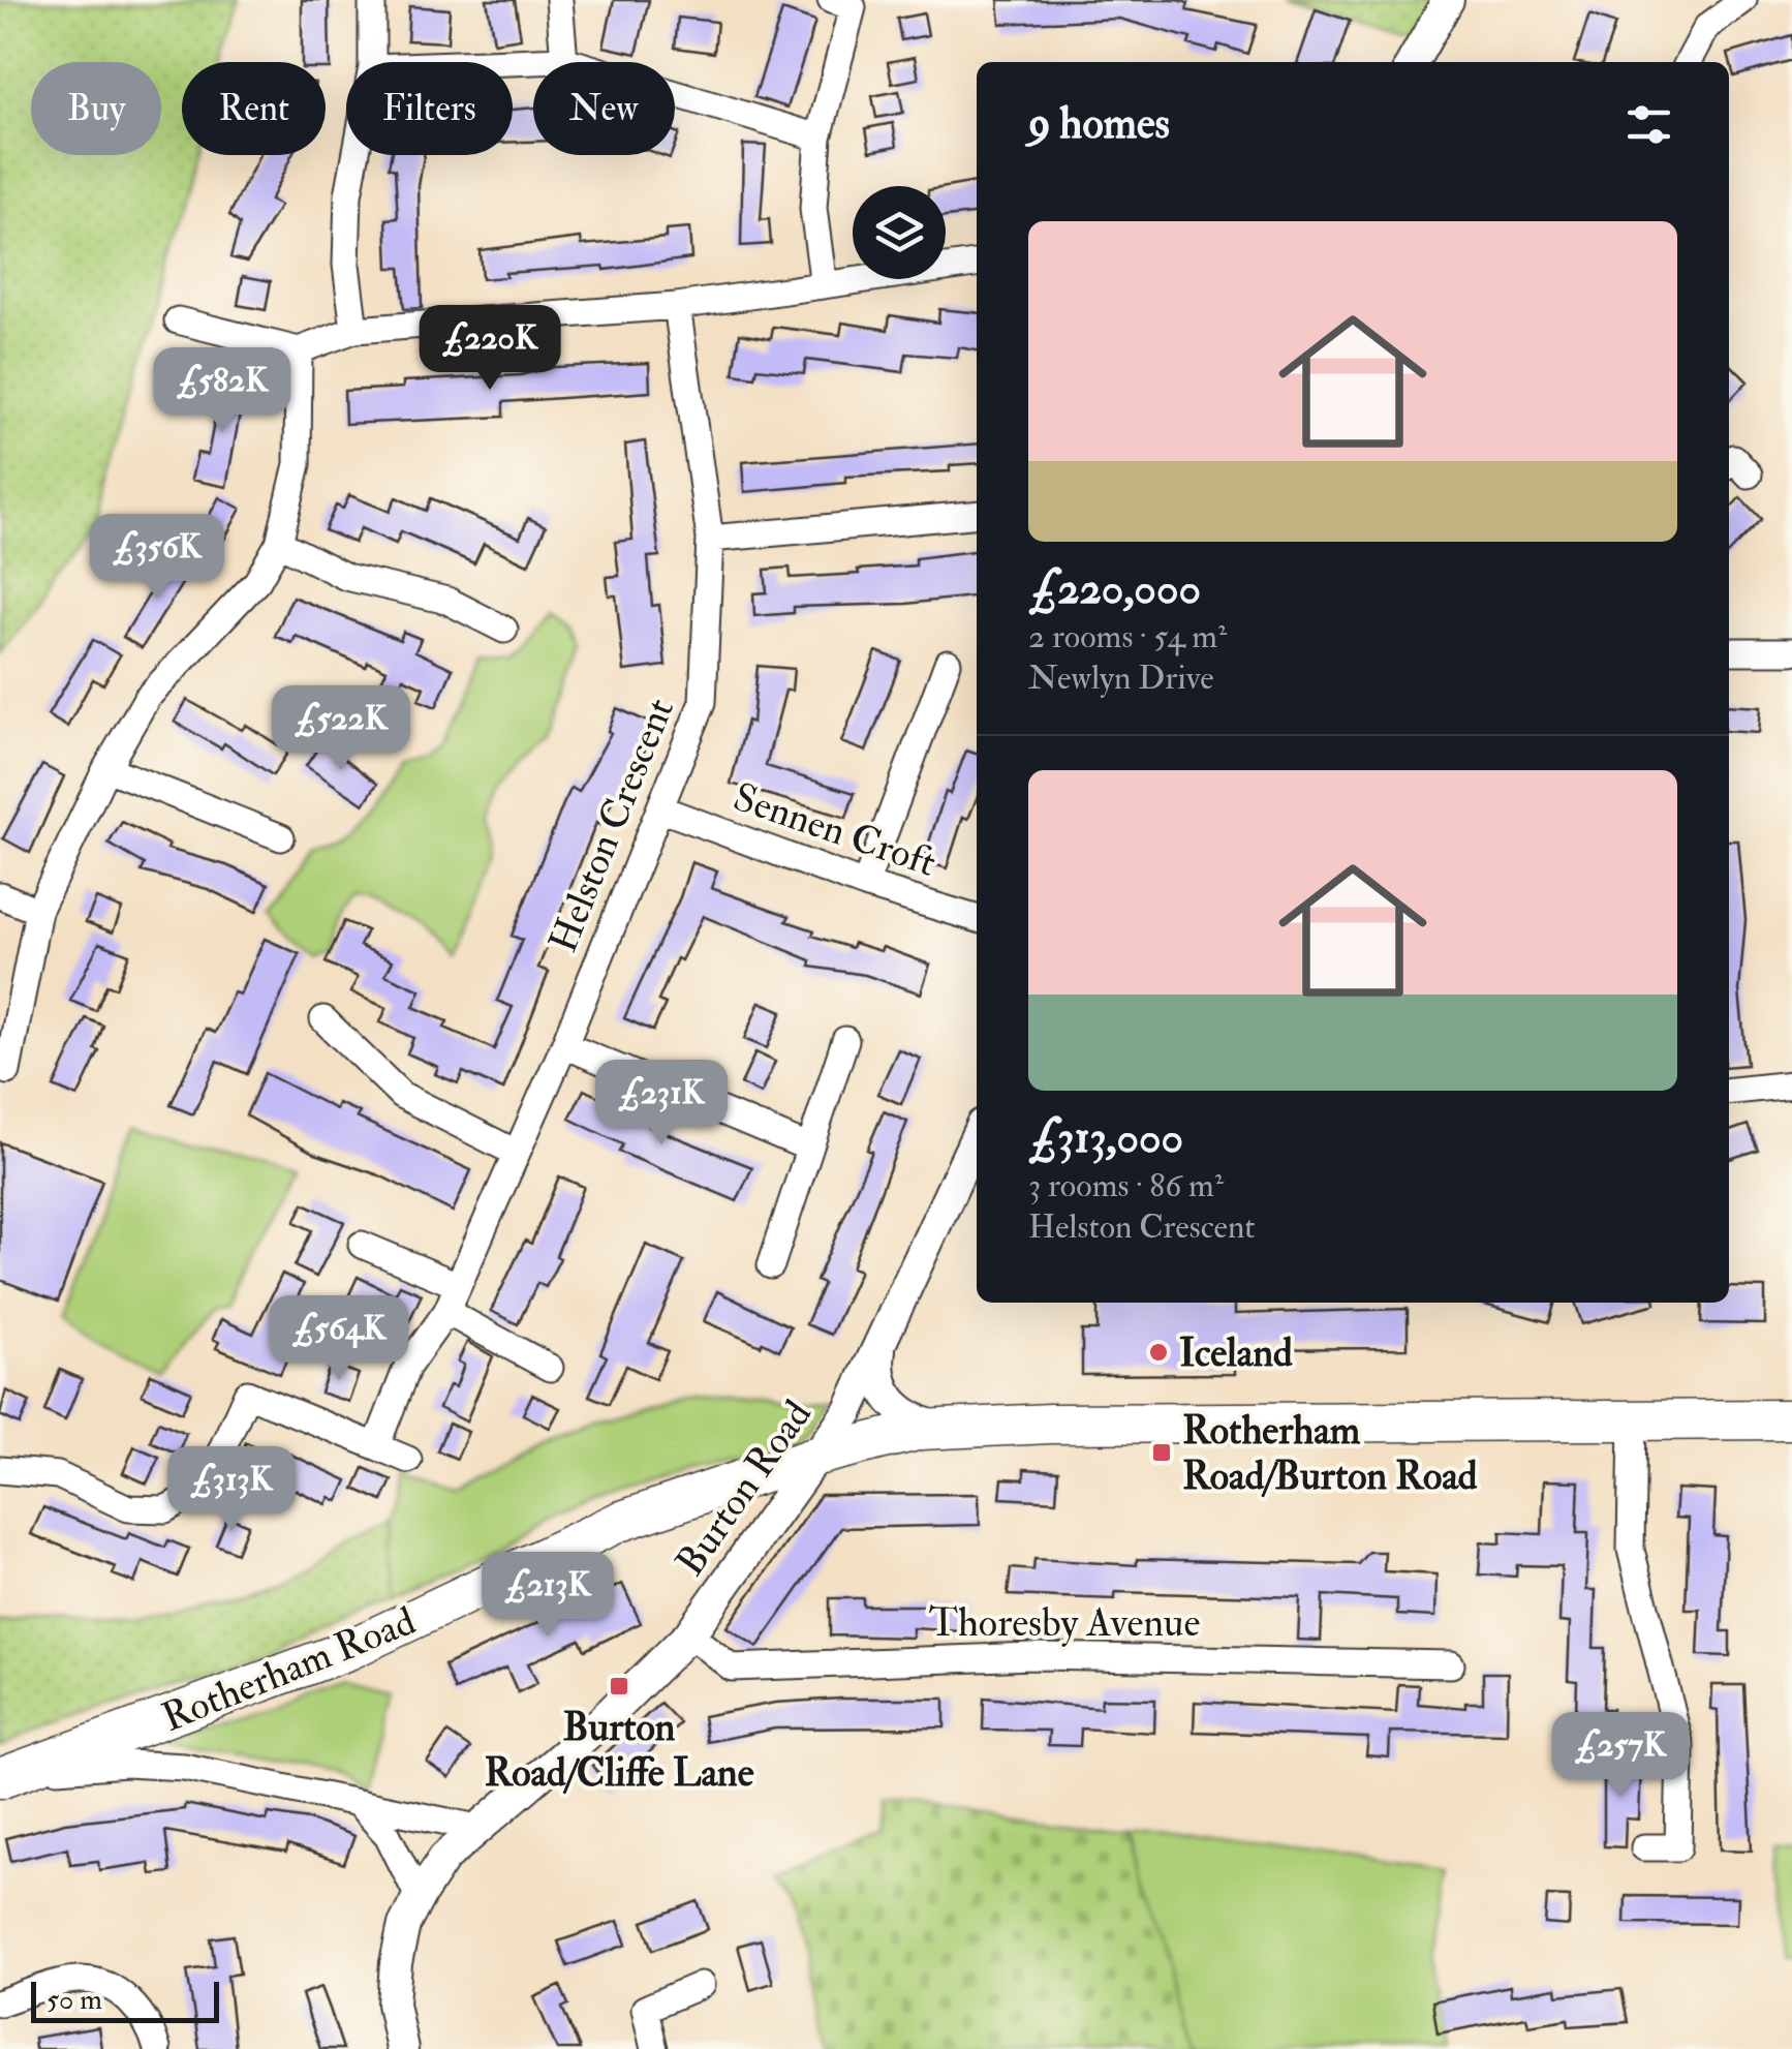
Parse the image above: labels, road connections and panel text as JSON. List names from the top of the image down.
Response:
{
  "streets": {
    "main road": ["Rotherham Road"],
    "street": [
      "Helston Crescent",
      "Sennen Croft",
      "Burton Road",
      "Thoresby Avenue"
    ]
  },
  "crossings": [
    ["Helston Crescent", "Sennen Croft"],
    ["Burton Road", "Thoresby Avenue"],
    ["Burton Road", "Rotherham Road"]
  ],
  "places": {
    "other": ["Iceland"],
    "transit": ["Rotherham Road/Burton Road", "Burton Road/Cliffe Lane"]
  },
  "scale_bar": "50 m",
  "page": {
    "chip": [
      "Buy",
      "Rent",
      "Filters",
      "New"
    ],
    "heading": "9 homes",
    "list": [
      {
        "name": "£220,000",
        "note": "2 rooms · 54 m² · Newlyn Drive"
      },
      {
        "name": "£313,000",
        "note": "3 rooms · 86 m² · Helston Crescent"
      }
    ],
    "price": [
      "£220K",
      "£582K",
      "£356K",
      "£522K",
      "£231K",
      "£564K",
      "£313K",
      "£213K",
      "£257K"
    ],
    "scale": "50 m"
  }
}
